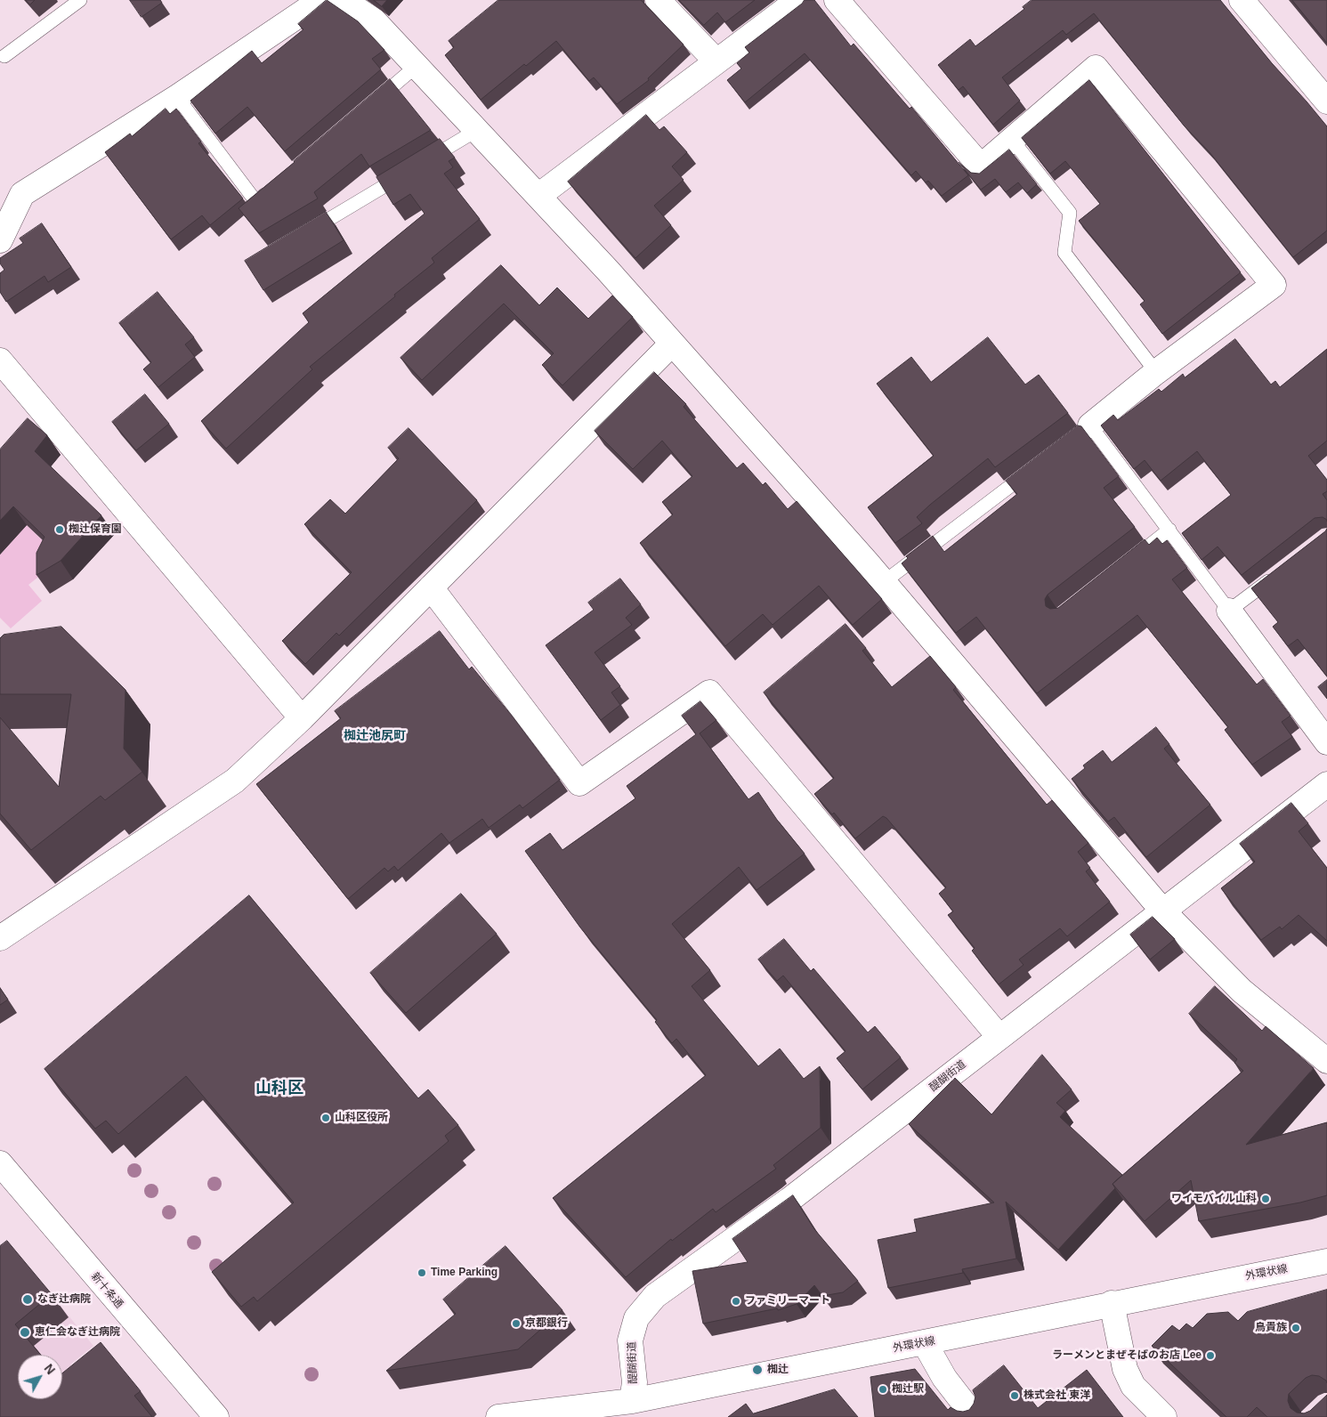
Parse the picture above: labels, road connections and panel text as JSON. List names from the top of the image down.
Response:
{
  "streets": {
    "street": ["醍醐街道", "外環状線", "新十条通"]
  },
  "crossings": [
    ["醍醐街道", "外環状線"]
  ],
  "districts": ["椥辻池尻町", "山科区"],
  "places": [
    "椥辻保育園",
    "山科区役所",
    "ワイモバイル山科",
    "Time Parking",
    "なぎ辻病院",
    "ファミリーマート",
    "京都銀行",
    "鳥貴族",
    "恵仁会なぎ辻病院",
    "ラーメンとまぜそばのお店 Lee",
    "椥辻",
    "椥辻駅",
    "株式会社 東洋"
  ],
  "north": "top right"
}
